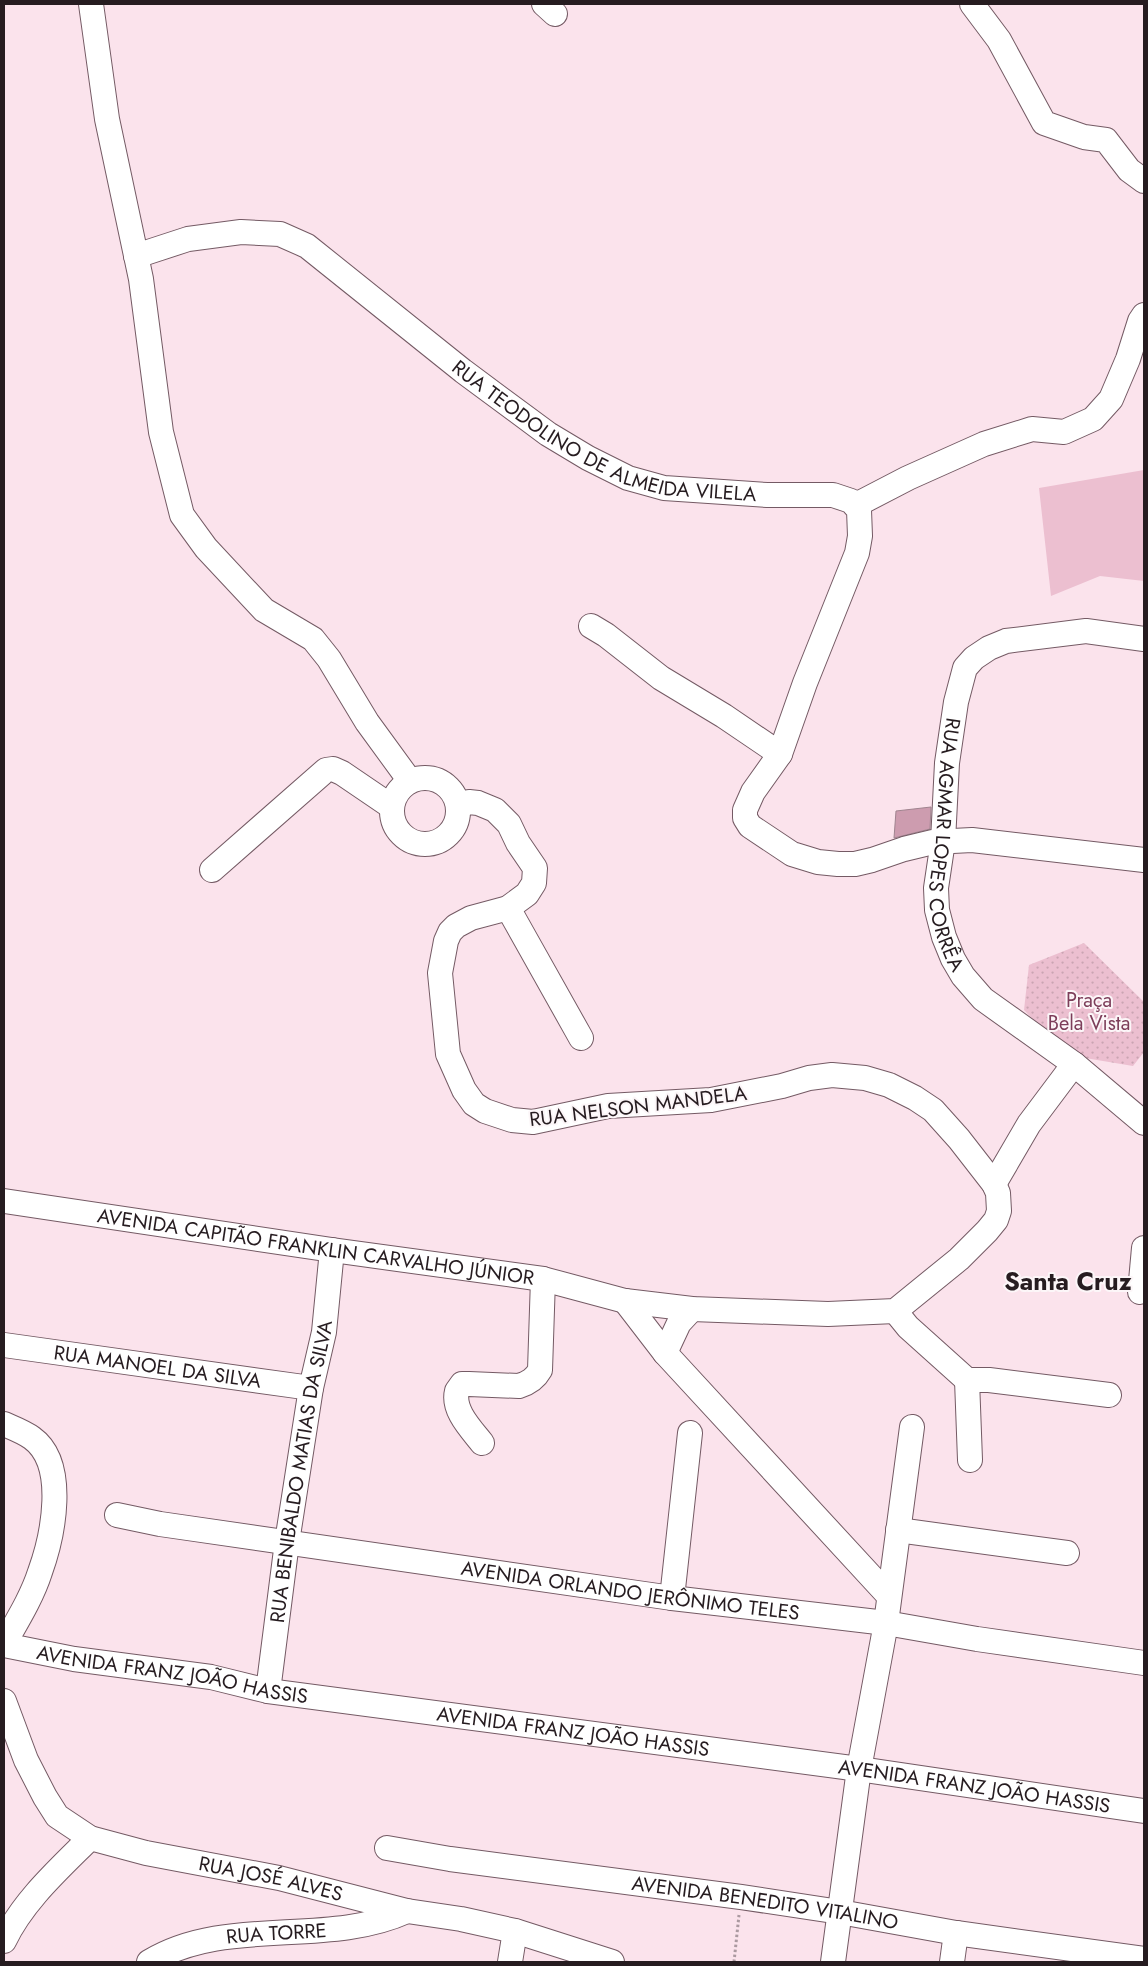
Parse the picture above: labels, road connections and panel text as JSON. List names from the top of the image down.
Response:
{
  "streets": {
    "street": [
      "RUA TEODOLINO DE ALMEIDA VILELA",
      "RUA AGMAR LOPES CORRÊA",
      "RUA NELSON MANDELA",
      "AVENIDA CAPITÃO FRANKLIN CARVALHO JÚNIOR",
      "RUA MANOEL DA SILVA",
      "RUA BENIBALDO MATIAS DA SILVA",
      "AVENIDA ORLANDO JERÔNIMO TELES",
      "AVENIDA FRANZ JOÃO HASSIS",
      "RUA JOSÉ ALVES",
      "AVENIDA BENEDITO VITALINO",
      "RUA TORRE"
    ]
  },
  "crossings": [
    ["AVENIDA CAPITÃO FRANKLIN CARVALHO JÚNIOR", "RUA BENIBALDO MATIAS DA SILVA"],
    ["RUA MANOEL DA SILVA", "RUA BENIBALDO MATIAS DA SILVA"],
    ["RUA BENIBALDO MATIAS DA SILVA", "AVENIDA ORLANDO JERÔNIMO TELES"],
    ["RUA BENIBALDO MATIAS DA SILVA", "AVENIDA FRANZ JOÃO HASSIS"],
    ["RUA JOSÉ ALVES", "RUA TORRE"]
  ],
  "districts": ["Santa Cruz"],
  "parks": ["Praça Bela Vista"]
}
